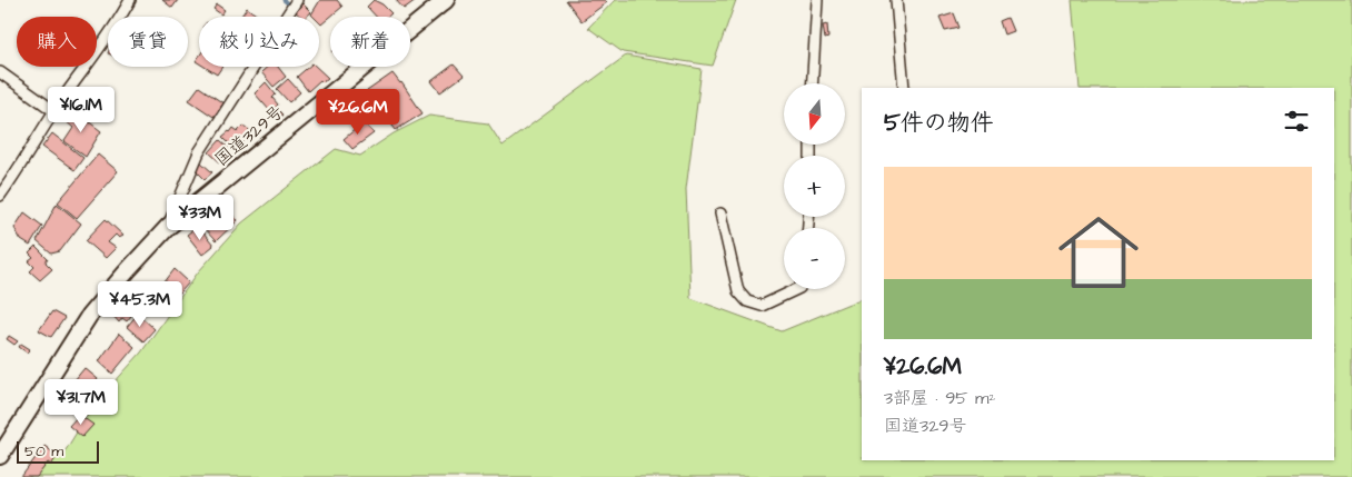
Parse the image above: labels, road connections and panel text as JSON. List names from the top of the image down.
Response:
{
  "streets": {
    "highway": ["国道329号"]
  },
  "scale_bar": "50 m",
  "north": "bottom",
  "page": {
    "chip": [
      "購入",
      "賃貸",
      "絞り込み",
      "新着"
    ],
    "map_buttons": ["+", "−"],
    "price": [
      "¥16.1M",
      "¥26.6M",
      "¥33M",
      "¥45.3M",
      "¥31.7M"
    ],
    "heading": "5件の物件",
    "list": [
      {
        "name": "¥26.6M",
        "note": "3部屋 · 95 m² · 国道329号"
      }
    ],
    "scale": "50 m"
  }
}
